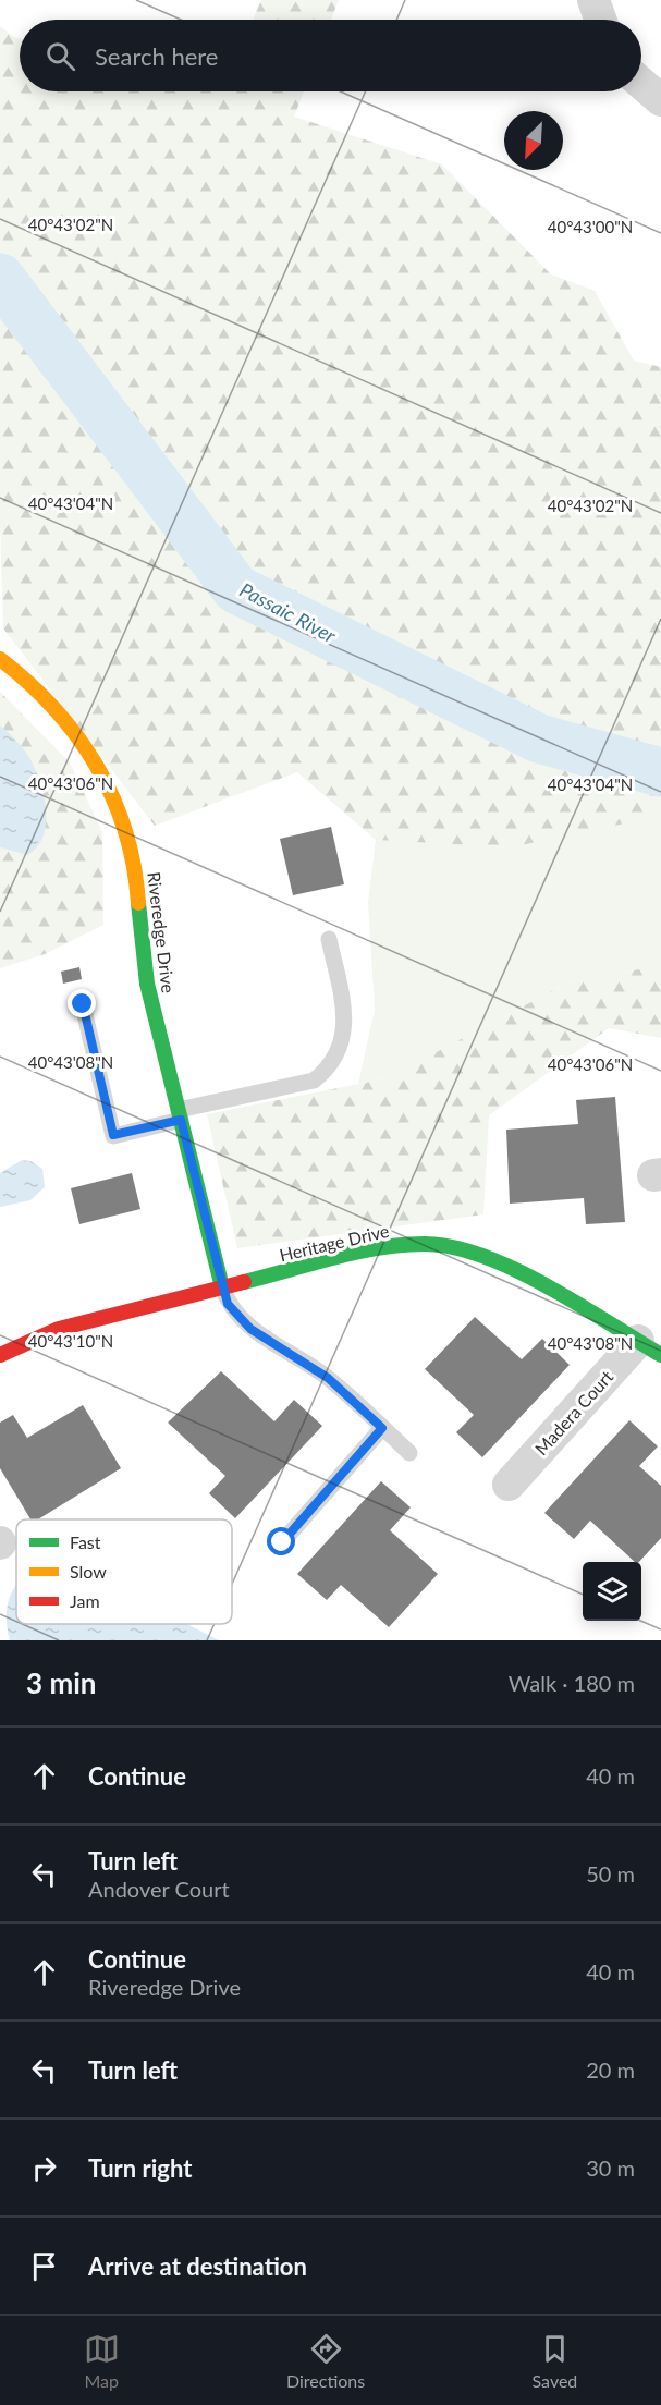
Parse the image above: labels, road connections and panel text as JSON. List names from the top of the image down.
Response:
{
  "streets": {
    "street": ["Riveredge Drive", "Heritage Drive", "Madera Court"]
  },
  "crossings": [
    ["Riveredge Drive", "Heritage Drive"],
    ["Heritage Drive", "Madera Court"]
  ],
  "water": ["Passaic River"],
  "legend": ["Fast", "Slow", "Jam"],
  "north": "bottom left",
  "page": {
    "search": "Search here",
    "heading": ["3 min", "Walk · 180 m"],
    "list": [
      ["Continue", "40 m"],
      ["Turn left", "Andover Court", "50 m"],
      ["Continue", "Riveredge Drive", "40 m"],
      ["Turn left", "20 m"],
      ["Turn right", "30 m"],
      "Arrive at destination"
    ],
    "nav": ["Map", "Directions", "Saved"]
  },
  "coordinates": [
    "40°43'02\"N",
    "40°43'00\"N",
    "40°43'04\"N",
    "40°43'06\"N",
    "40°43'08\"N",
    "40°43'10\"N"
  ]
}
